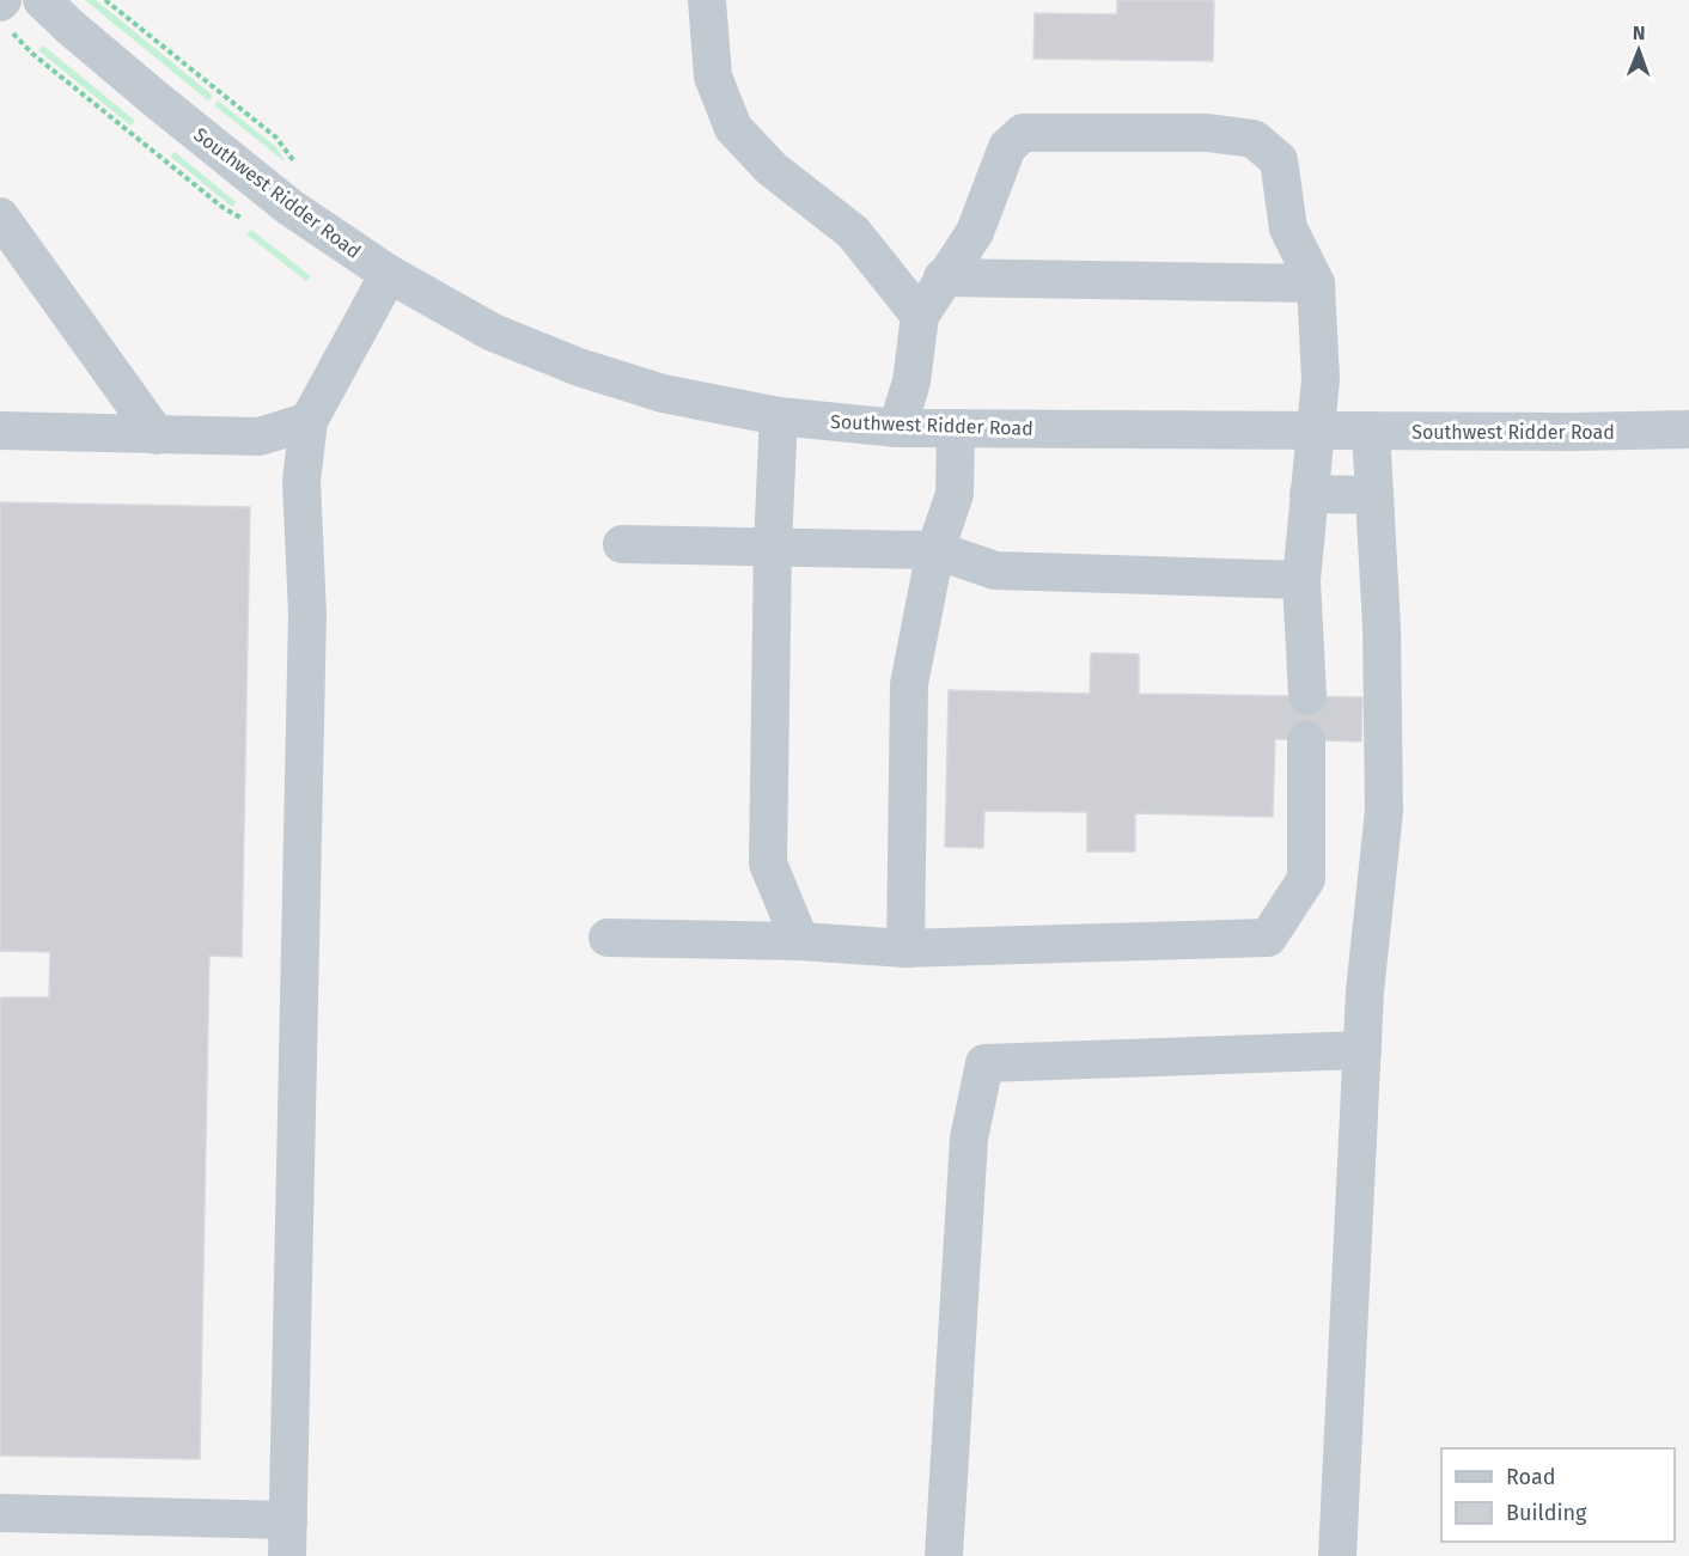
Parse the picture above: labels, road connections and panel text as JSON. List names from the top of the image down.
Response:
{
  "streets": {
    "street": ["Southwest Ridder Road"]
  },
  "legend": ["Road", "Building"],
  "north": "top"
}
